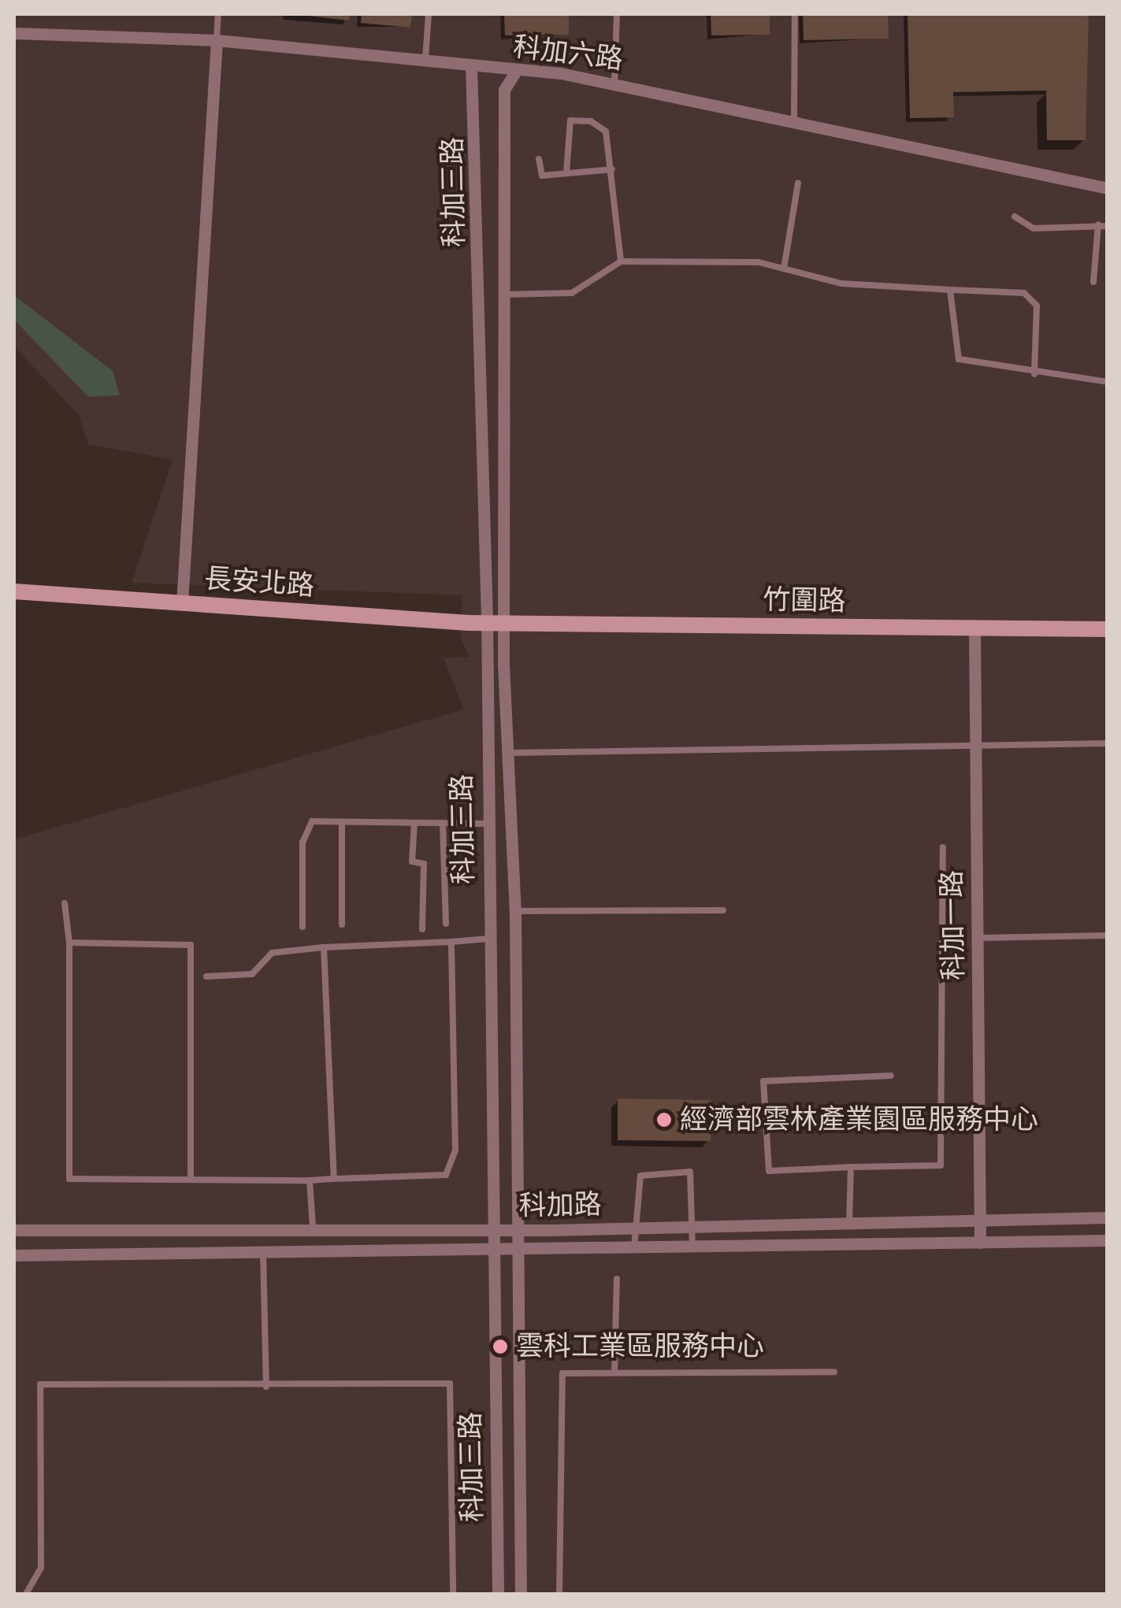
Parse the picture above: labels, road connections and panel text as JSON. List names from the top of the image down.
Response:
{
  "streets": {
    "street": [
      "科加六路",
      "科加三路",
      "長安北路",
      "竹圍路",
      "科加一路",
      "科加路"
    ]
  },
  "crossings": [
    ["科加六路", "科加三路"],
    ["科加三路", "長安北路"],
    ["科加三路", "竹圍路"],
    ["科加三路", "科加路"],
    ["長安北路", "竹圍路"],
    ["竹圍路", "科加一路"],
    ["科加一路", "科加路"]
  ],
  "places": ["經濟部雲林產業園區服務中心", "雲科工業區服務中心"]
}
